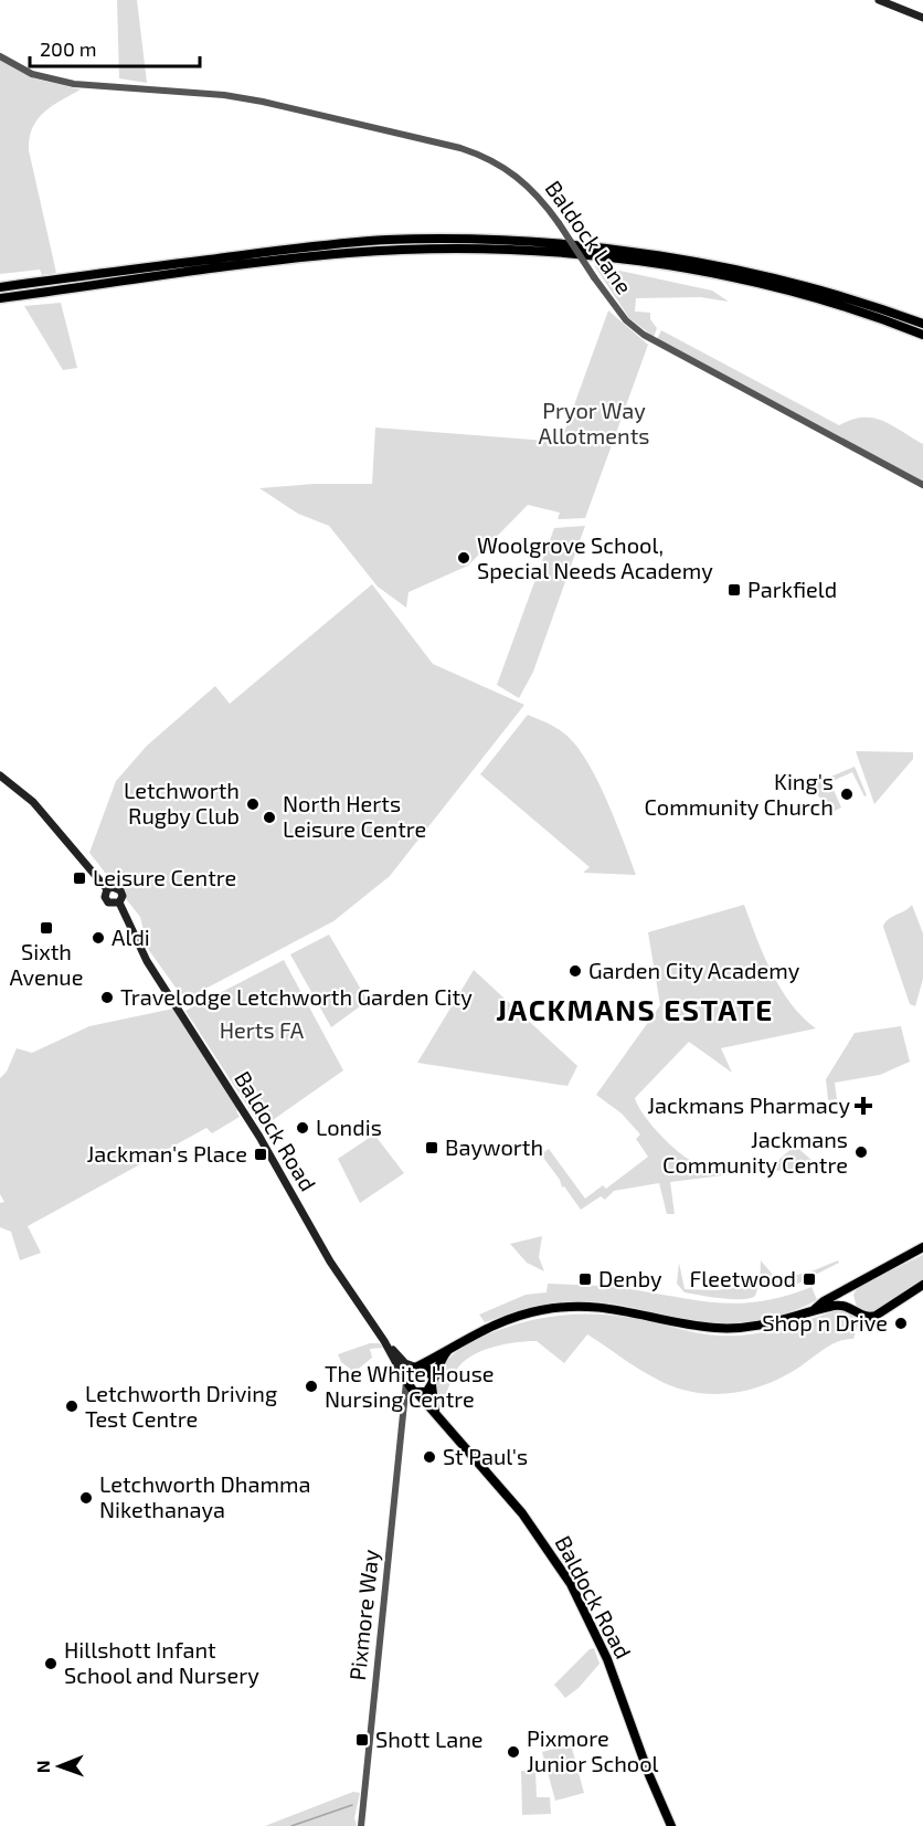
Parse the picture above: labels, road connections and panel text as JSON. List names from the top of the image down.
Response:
{
  "streets": {
    "main road": ["Baldock Road"],
    "street": ["Baldock Lane", "Pixmore Way"]
  },
  "crossings": [
    ["Baldock Road", "Pixmore Way"]
  ],
  "districts": ["JACKMANS ESTATE"],
  "parks": ["Pryor Way Allotments", "Herts FA"],
  "places": {
    "other": [
      "Woolgrove School, Special Needs Academy",
      "King's Community Church",
      "Letchworth Rugby Club",
      "North Herts Leisure Centre",
      "Aldi",
      "Garden City Academy",
      "Travelodge Letchworth Garden City",
      "Londis",
      "Jackmans Community Centre",
      "Shop n Drive",
      "The White House Nursing Centre",
      "Letchworth Driving Test Centre",
      "St Paul's",
      "Letchworth Dhamma Nikethanaya",
      "Hillshott Infant School and Nursery",
      "Pixmore Junior School"
    ],
    "transit": [
      "Parkfield",
      "Leisure Centre",
      "Sixth Avenue",
      "Bayworth",
      "Jackman's Place",
      "Denby",
      "Fleetwood",
      "Shott Lane"
    ],
    "health": ["Jackmans Pharmacy"]
  },
  "scale_bar": "200 m",
  "north": "left"
}
